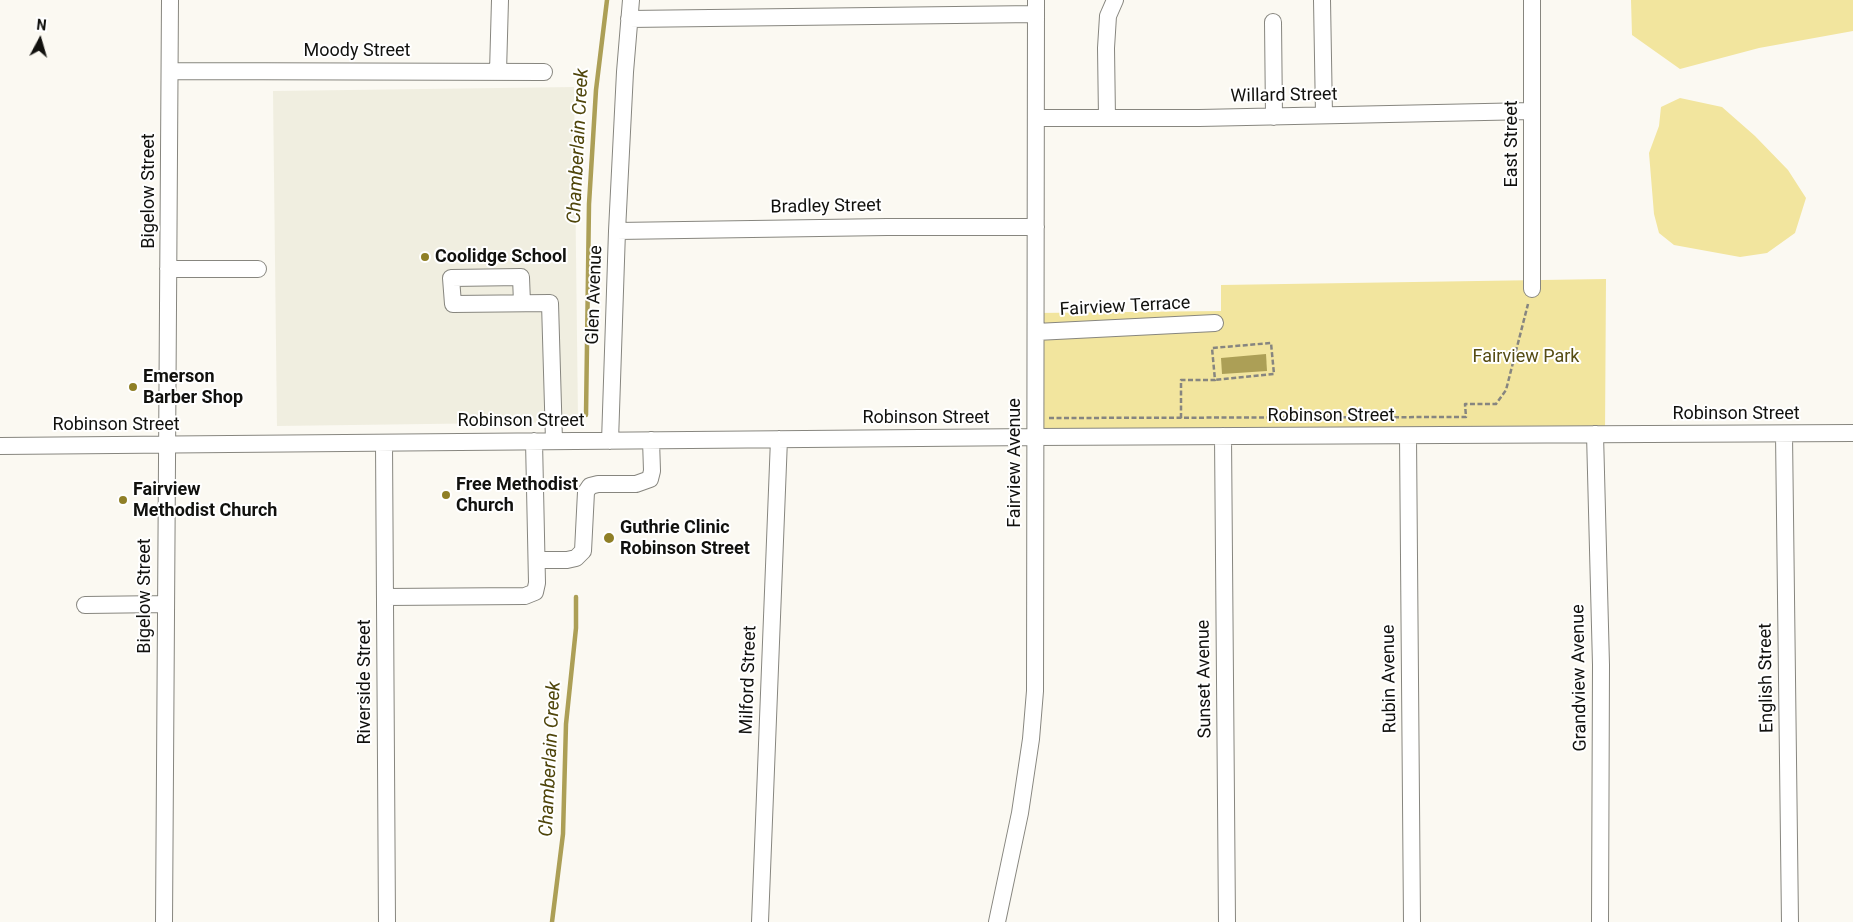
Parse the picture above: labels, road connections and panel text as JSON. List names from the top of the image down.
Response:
{
  "streets": {
    "street": [
      "Moody Street",
      "Willard Street",
      "East Street",
      "Bigelow Street",
      "Bradley Street",
      "Glen Avenue",
      "Fairview Terrace",
      "Robinson Street",
      "Fairview Avenue",
      "Grandview Avenue",
      "English Street",
      "Sunset Avenue",
      "Rubin Avenue",
      "Milford Street",
      "Riverside Street"
    ]
  },
  "crossings": [
    ["Moody Street", "Bigelow Street"],
    ["Willard Street", "East Street"],
    ["Willard Street", "Fairview Avenue"],
    ["Bigelow Street", "Robinson Street"],
    ["Bradley Street", "Glen Avenue"],
    ["Bradley Street", "Fairview Avenue"],
    ["Glen Avenue", "Robinson Street"],
    ["Fairview Terrace", "Fairview Avenue"],
    ["Robinson Street", "Fairview Avenue"],
    ["Robinson Street", "Grandview Avenue"],
    ["Robinson Street", "English Street"],
    ["Robinson Street", "Sunset Avenue"],
    ["Robinson Street", "Rubin Avenue"],
    ["Robinson Street", "Milford Street"],
    ["Robinson Street", "Riverside Street"]
  ],
  "water": ["Chamberlain Creek"],
  "parks": ["Fairview Park"],
  "places": [
    "Coolidge School",
    "Emerson Barber Shop",
    "Free Methodist Church",
    "Fairview Methodist Church",
    "Guthrie Clinic Robinson Street"
  ],
  "north": "top"
}
